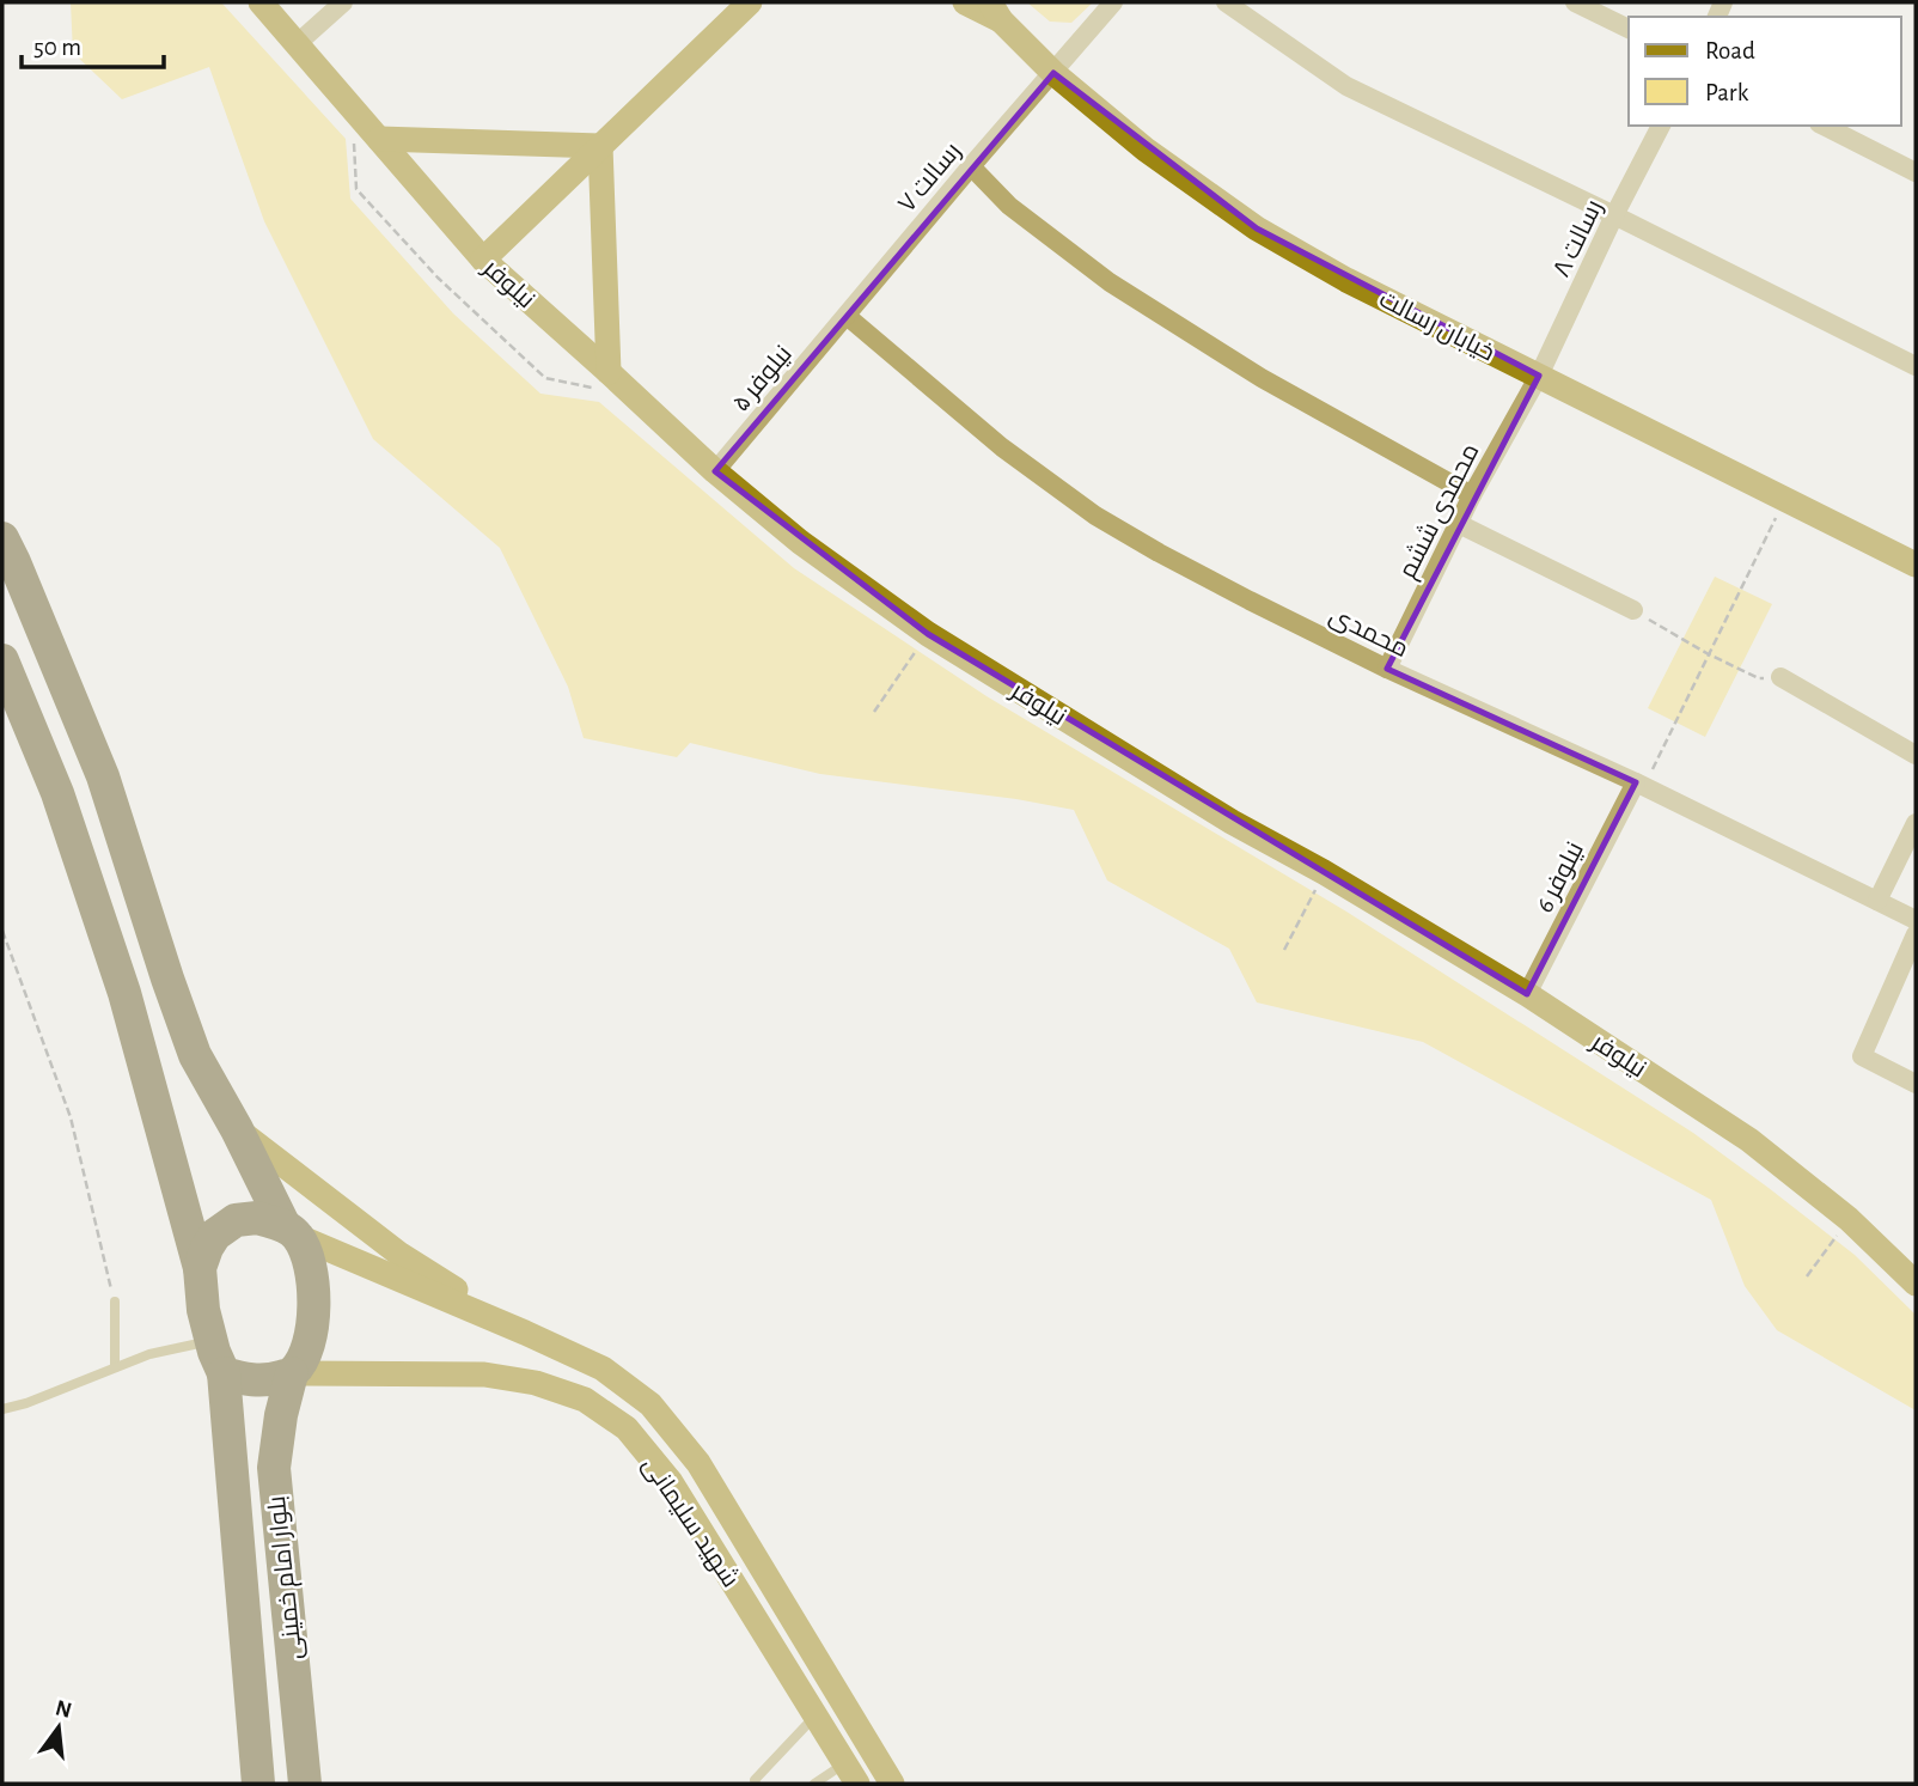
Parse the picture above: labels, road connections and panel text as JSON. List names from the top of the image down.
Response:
{
  "streets": {
    "highway": ["بلوار امام خمینی"],
    "main road": ["نیلوفر", "خیابان رسالت", "شهید سلیمانی"],
    "street": [
      "رسالت ۷",
      "۸ رسالت",
      "نیلوفر ۵",
      "محمدی ششم",
      "محمدی",
      "نیلوفر 6"
    ]
  },
  "crossings": [
    ["رسالت ۷", "خیابان رسالت"],
    ["رسالت ۷", "نیلوفر ۵"],
    ["رسالت ۷", "محمدی"],
    ["۸ رسالت", "خیابان رسالت"],
    ["۸ رسالت", "محمدی ششم"],
    ["نیلوفر", "نیلوفر ۵"],
    ["نیلوفر", "نیلوفر 6"],
    ["خیابان رسالت", "محمدی ششم"],
    ["نیلوفر ۵", "محمدی"],
    ["محمدی ششم", "محمدی"],
    ["محمدی", "نیلوفر 6"],
    ["شهید سلیمانی", "بلوار امام خمینی"]
  ],
  "legend": ["Road", "Park"],
  "scale_bar": "50 m",
  "north": "top"
}
